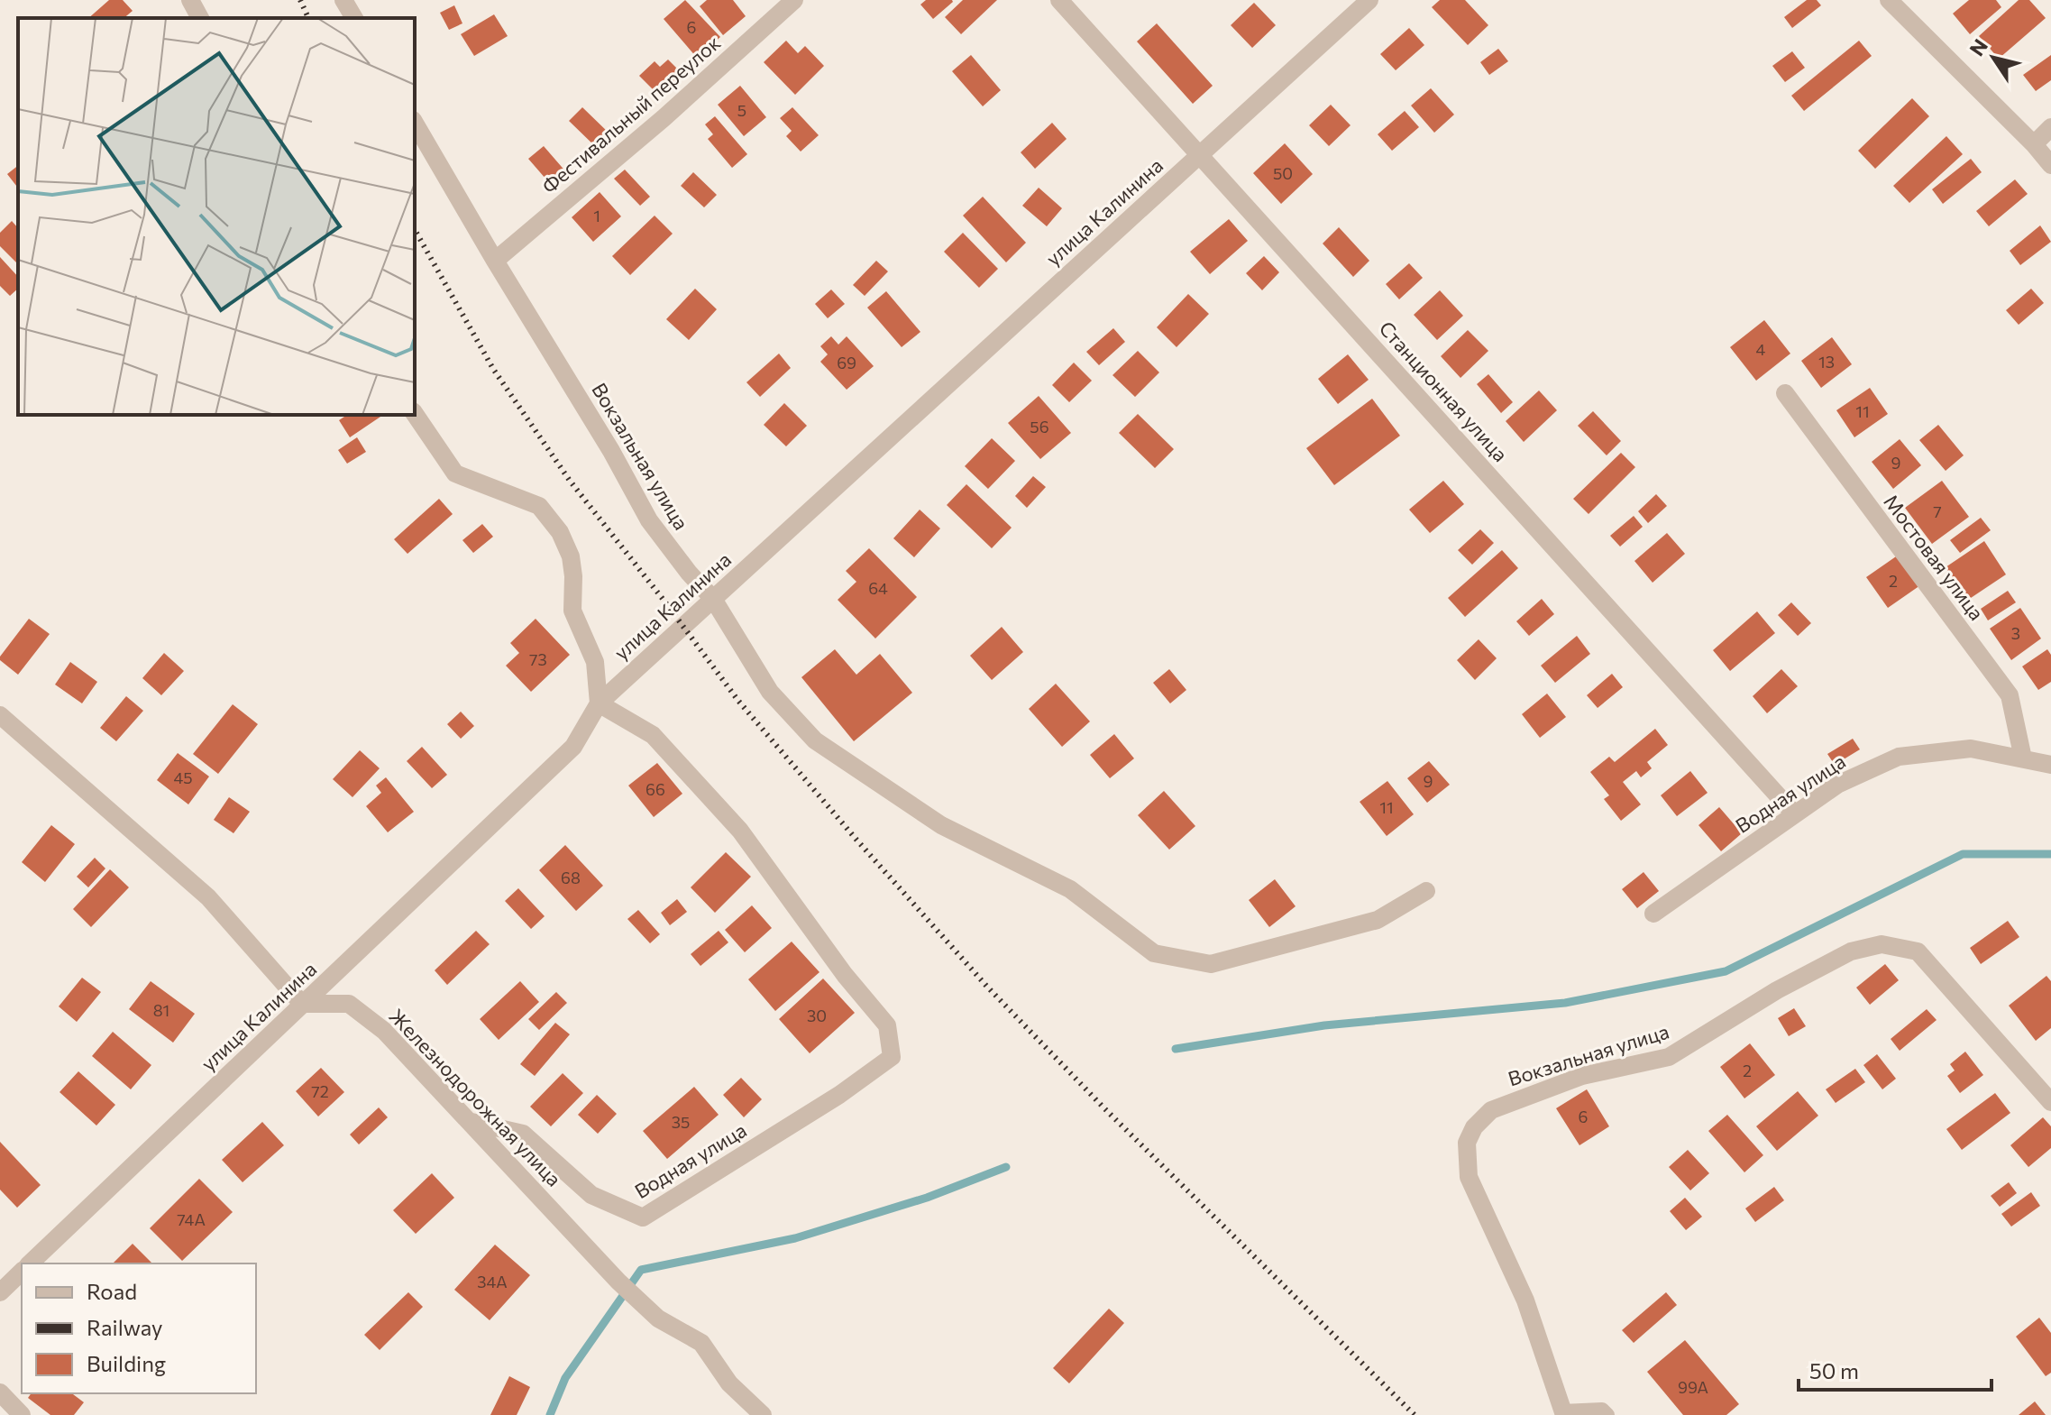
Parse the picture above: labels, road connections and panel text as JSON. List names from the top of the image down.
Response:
{
  "streets": {
    "street": [
      "Фестивальный переулок",
      "улица Калинина",
      "Станционная улица",
      "Вокзальная улица",
      "Мостовая улица",
      "Водная улица",
      "Железнодорожная улица"
    ]
  },
  "crossings": [
    ["Фестивальный переулок", "Вокзальная улица"],
    ["улица Калинина", "Станционная улица"],
    ["улица Калинина", "Вокзальная улица"],
    ["улица Калинина", "Водная улица"],
    ["улица Калинина", "Железнодорожная улица"],
    ["Станционная улица", "Водная улица"],
    ["Мостовая улица", "Водная улица"],
    ["Водная улица", "Железнодорожная улица"]
  ],
  "house_numbers": [
    "6",
    "5",
    "50",
    "1",
    "4",
    "13",
    "69",
    "11",
    "56",
    "9",
    "7",
    "2",
    "64",
    "3",
    "73",
    "45",
    "9",
    "66",
    "11",
    "68",
    "81",
    "30",
    "2",
    "72",
    "6",
    "35",
    "74А",
    "34А",
    "99А"
  ],
  "legend": ["Road", "Railway", "Building"],
  "scale_bar": "50 m",
  "north": "top left"
}
